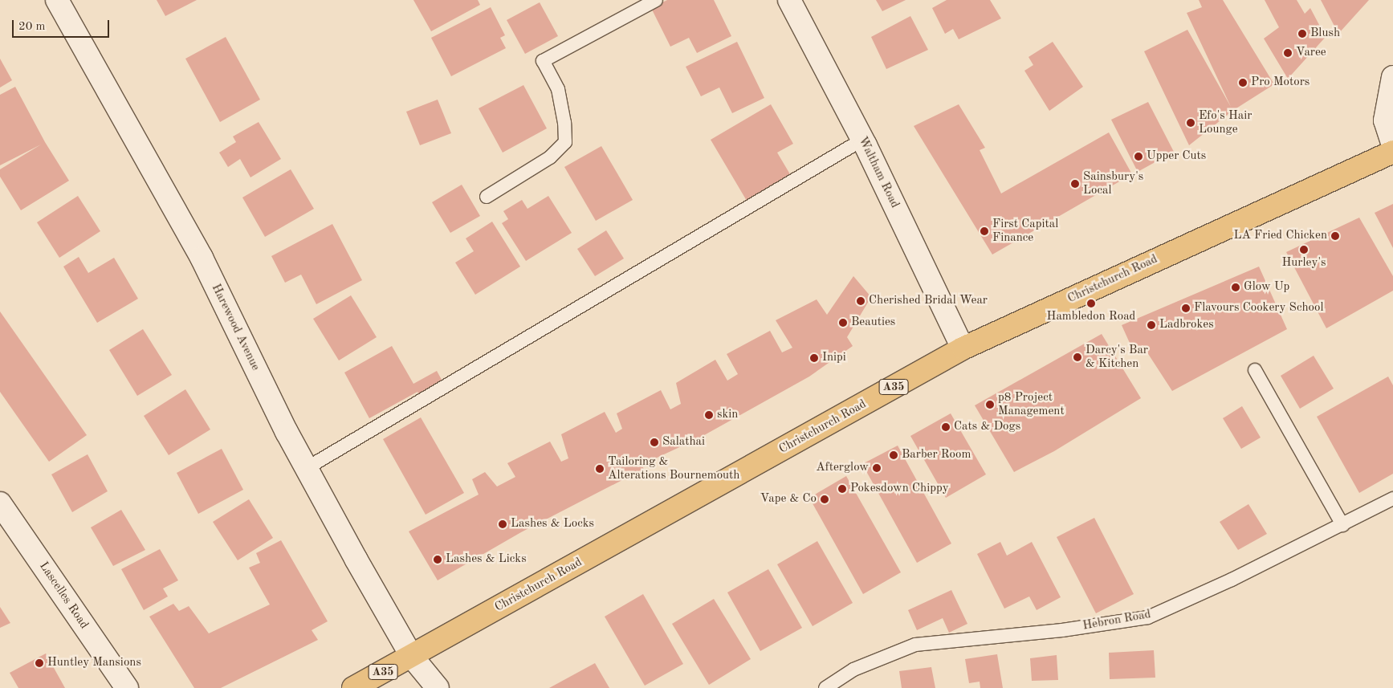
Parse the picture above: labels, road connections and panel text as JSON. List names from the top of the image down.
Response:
{
  "streets": {
    "main road": ["Christchurch Road", "A35"],
    "street": ["Waltham Road", "Harewood Avenue", "Lascelles Road"],
    "lane": ["Hebron Road"]
  },
  "crossings": [
    ["Waltham Road", "Christchurch Road"],
    ["Christchurch Road", "Harewood Avenue"]
  ],
  "places": [
    "Blush",
    "Varee",
    "Pro Motors",
    "Efo's Hair Lounge",
    "Upper Cuts",
    "Sainsbury's Local",
    "First Capital Finance",
    "LA Fried Chicken",
    "Hurley's",
    "Glow Up",
    "Cherished Bridal Wear",
    "Hambledon Road",
    "Flavours Cookery School",
    "Beauties",
    "Ladbrokes",
    "Darcy's Bar & Kitchen",
    "Inipi",
    "p8 Project Management",
    "skin",
    "Cats & Dogs",
    "Salathai",
    "Barber Room",
    "Afterglow",
    "Tailoring & Alterations Bournemouth",
    "Pokesdown Chippy",
    "Vape & Co",
    "Lashes & Locks",
    "Lashes & Licks",
    "Huntley Mansions"
  ],
  "scale_bar": "20 m"
}
